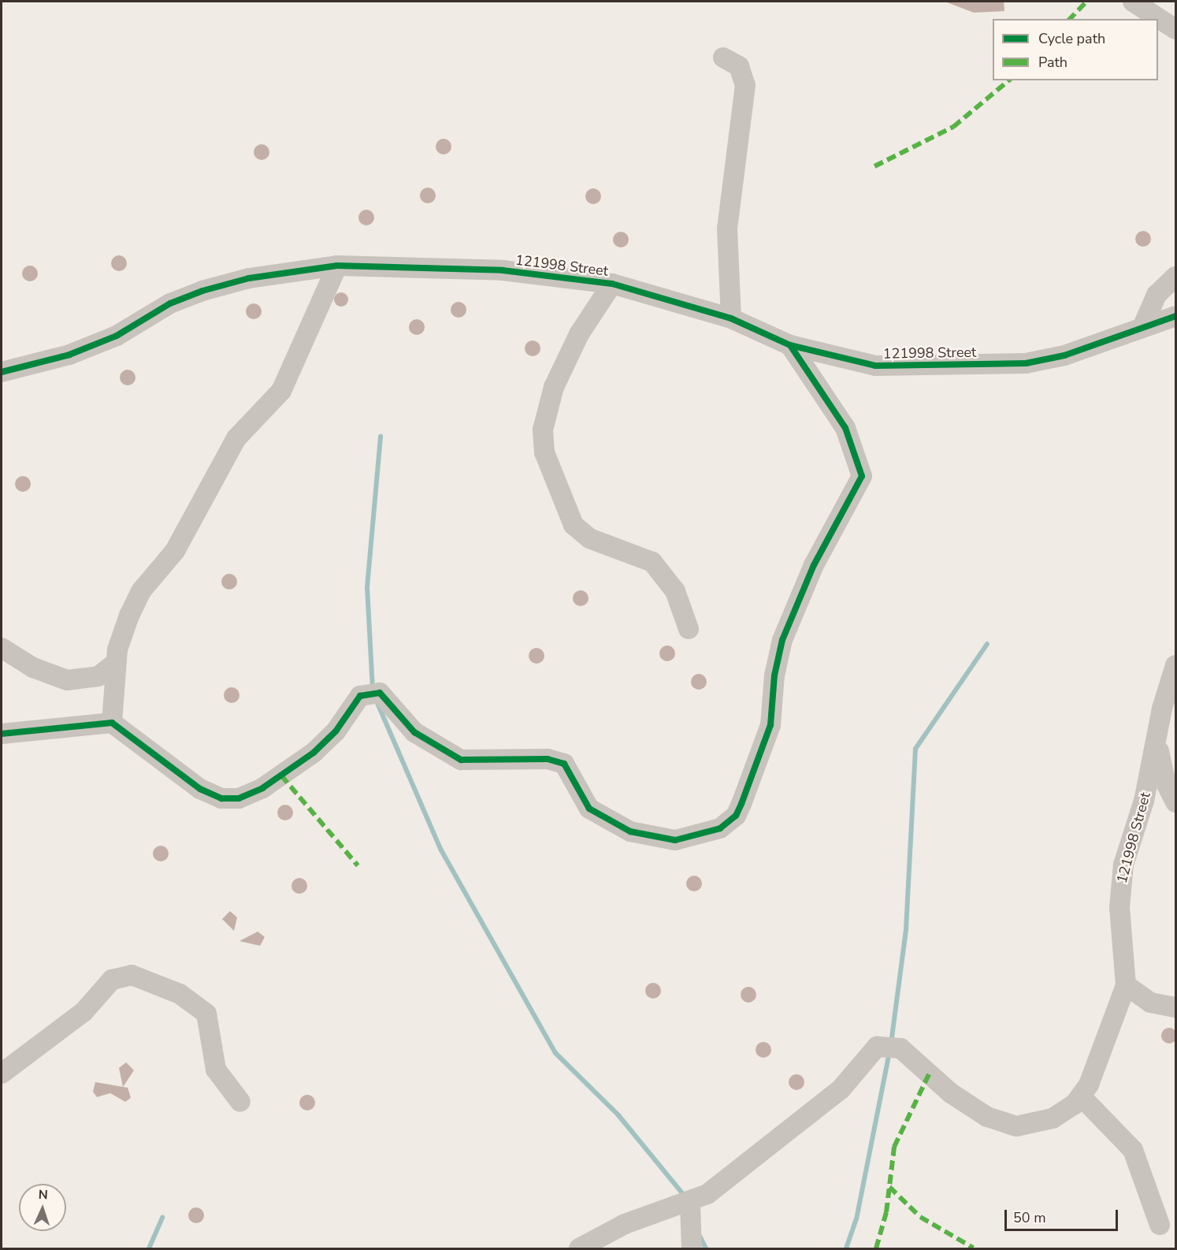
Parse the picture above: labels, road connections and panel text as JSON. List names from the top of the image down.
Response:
{
  "streets": {
    "street": ["121998 Street"]
  },
  "legend": ["Cycle path", "Path"],
  "scale_bar": "50 m",
  "north": "top"
}
